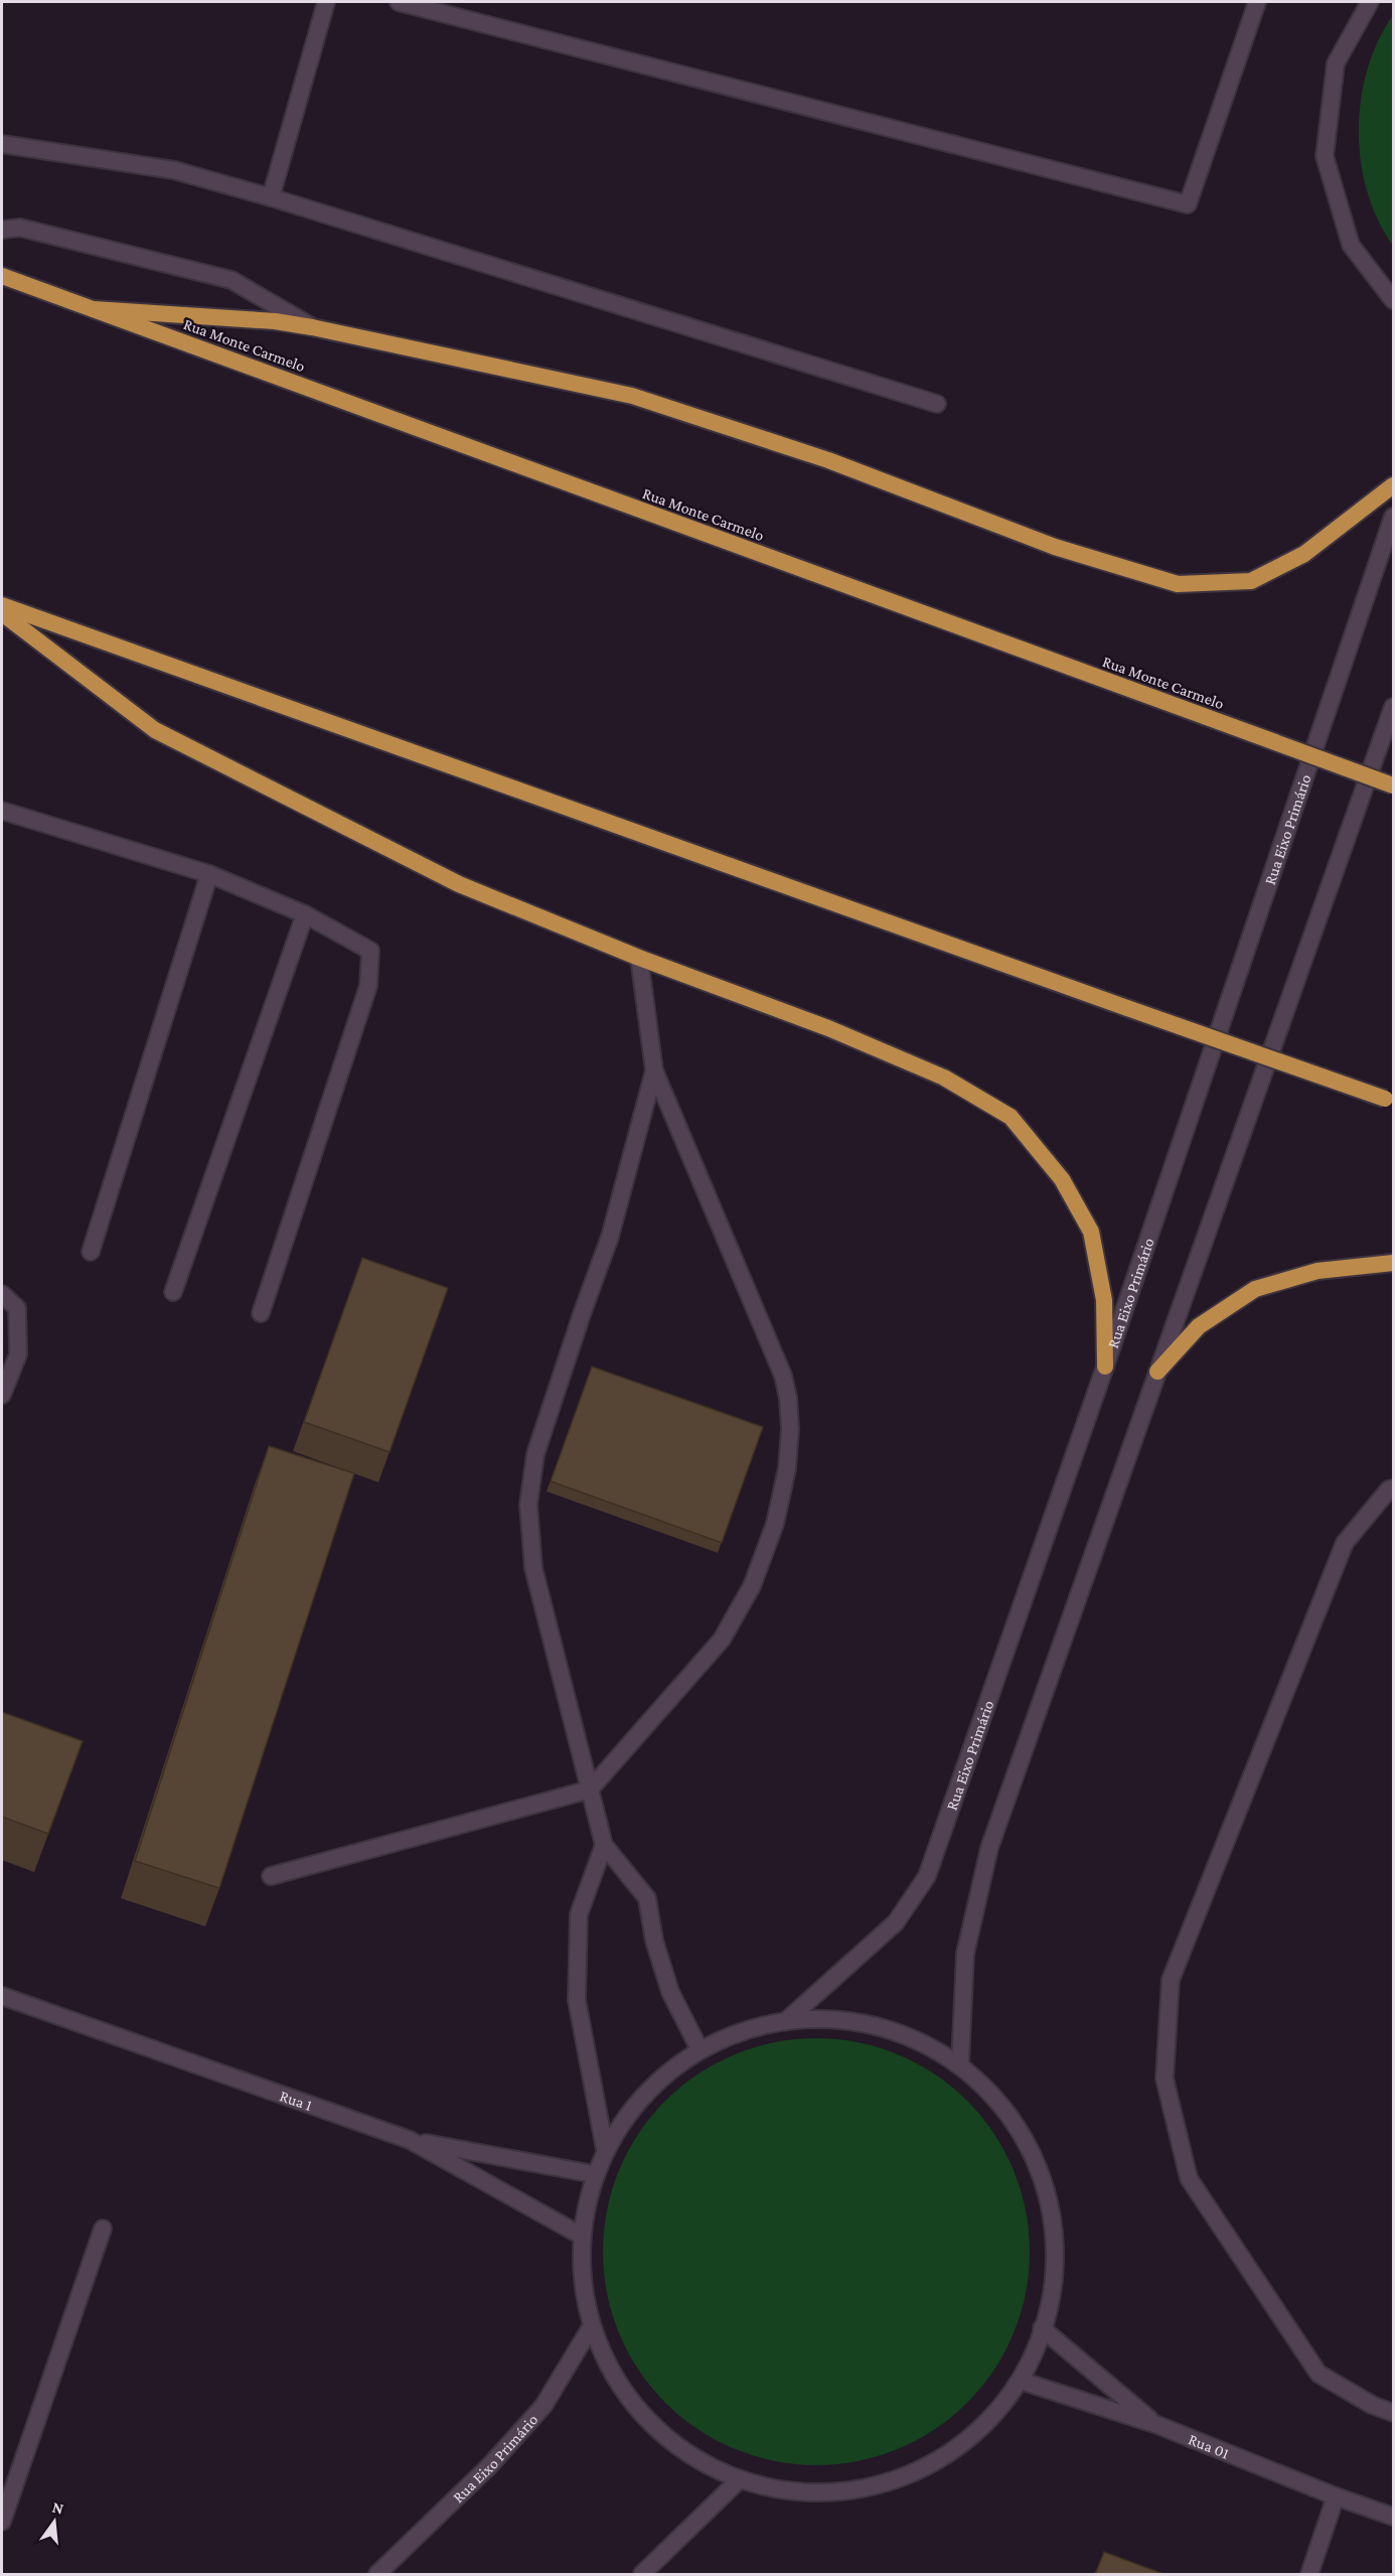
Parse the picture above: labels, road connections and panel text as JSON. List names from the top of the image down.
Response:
{
  "streets": {
    "highway": ["Rua Monte Carmelo"],
    "street": ["Rua Eixo Primário", "Rua 1", "Rua 01"]
  },
  "north": "top"
}
